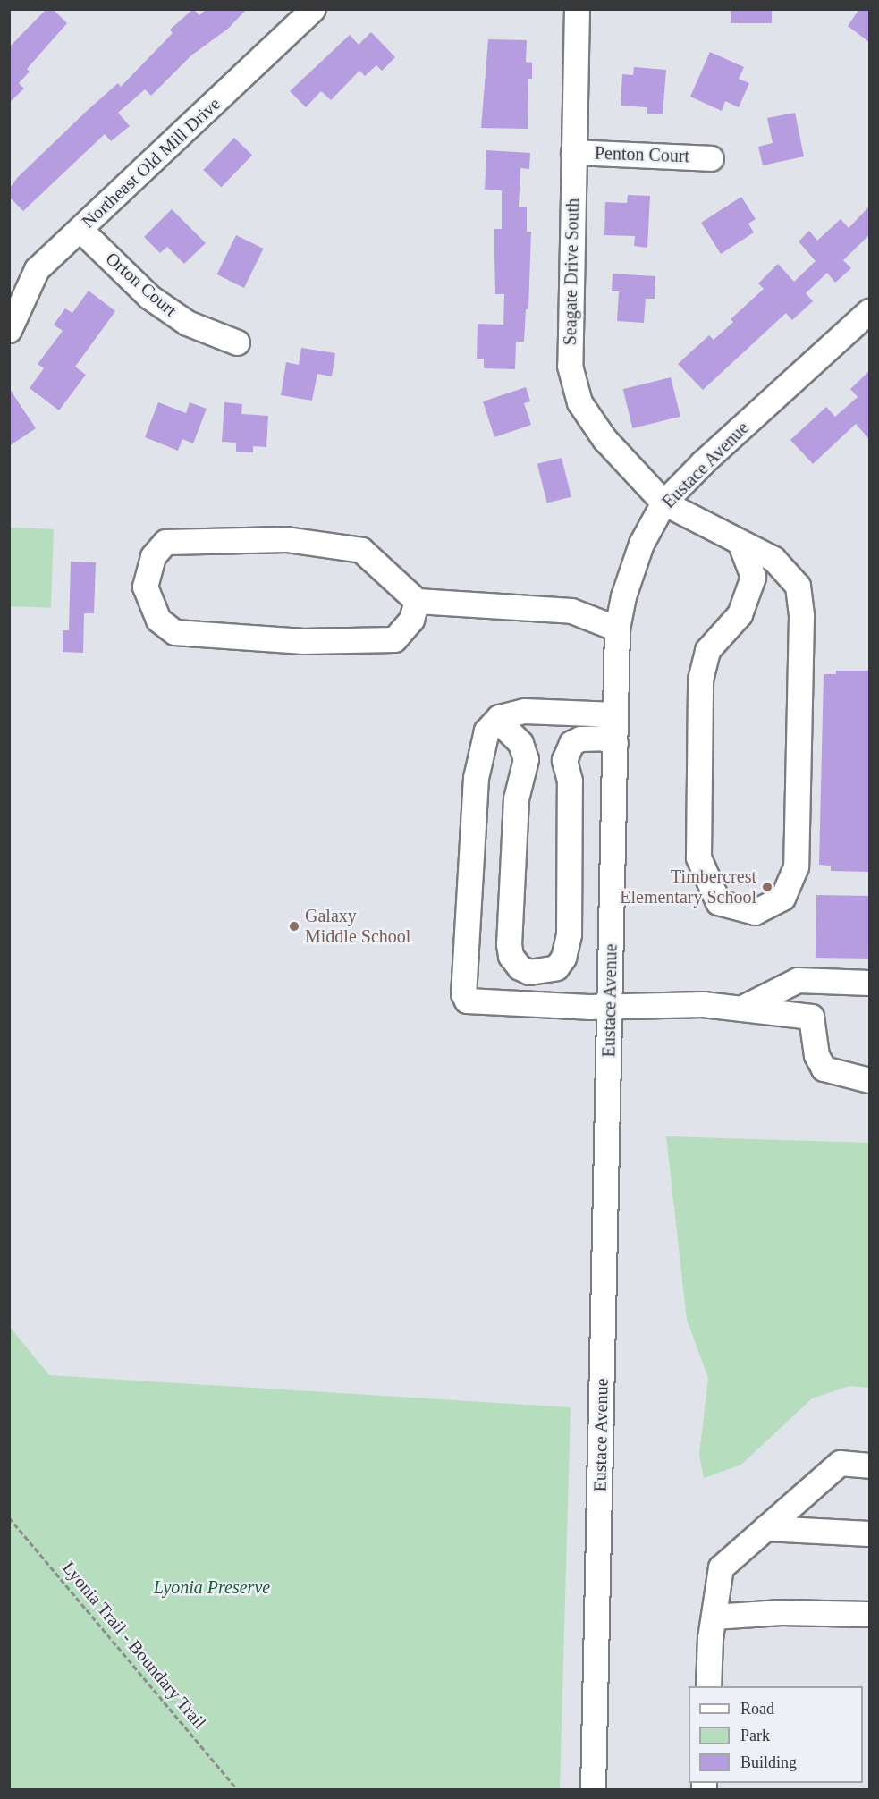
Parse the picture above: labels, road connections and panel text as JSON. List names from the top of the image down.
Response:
{
  "streets": {
    "street": [
      "Penton Court",
      "Northeast Old Mill Drive",
      "Seagate Drive South",
      "Orton Court",
      "Eustace Avenue"
    ],
    "path": ["Lyonia Trail - Boundary Trail"]
  },
  "crossings": [
    ["Penton Court", "Seagate Drive South"],
    ["Northeast Old Mill Drive", "Orton Court"],
    ["Seagate Drive South", "Eustace Avenue"]
  ],
  "parks": ["Lyonia Preserve"],
  "places": ["Timbercrest Elementary School", "Galaxy Middle School"],
  "legend": ["Road", "Park", "Building"]
}
